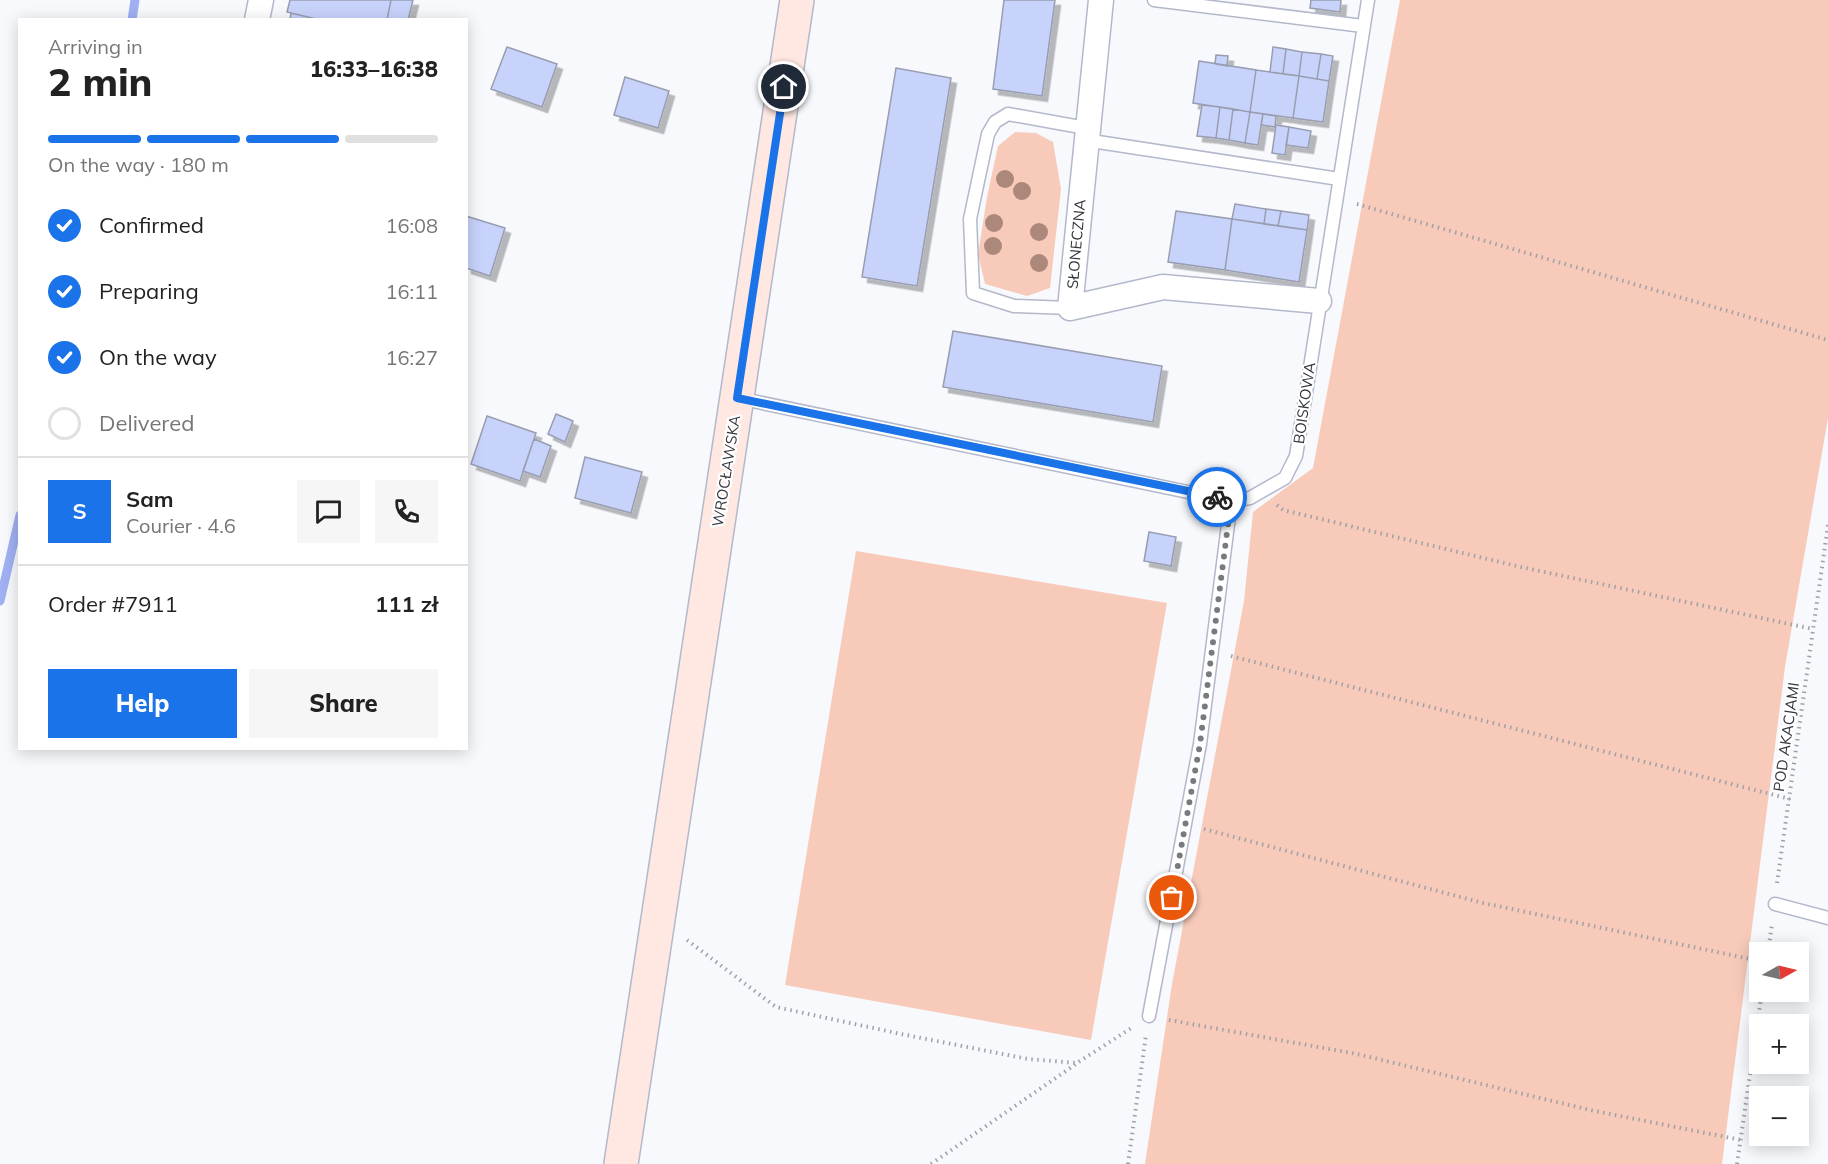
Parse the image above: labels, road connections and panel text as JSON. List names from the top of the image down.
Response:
{
  "streets": {
    "main road": ["WROCŁAWSKA"],
    "street": ["SŁONECZNA"],
    "lane": ["BOISKOWA"],
    "path": ["POD AKACJAMI"]
  },
  "crossings": [
    ["SŁONECZNA", "BOISKOWA"]
  ],
  "north": "right",
  "page": {
    "heading": ["2 min", "Arriving in", "16:33–16:38"],
    "panel": [
      "Sam",
      "Courier · 4.6",
      "Order #7911",
      "111 zł"
    ],
    "bar": "On the way · 180 m",
    "list": [
      ["Confirmed", "16:08"],
      ["Preparing", "16:11"],
      ["On the way", "16:27"],
      "Delivered"
    ],
    "round": "S",
    "buttons": ["Help", "Share"],
    "map_buttons": ["+", "−"]
  }
}
